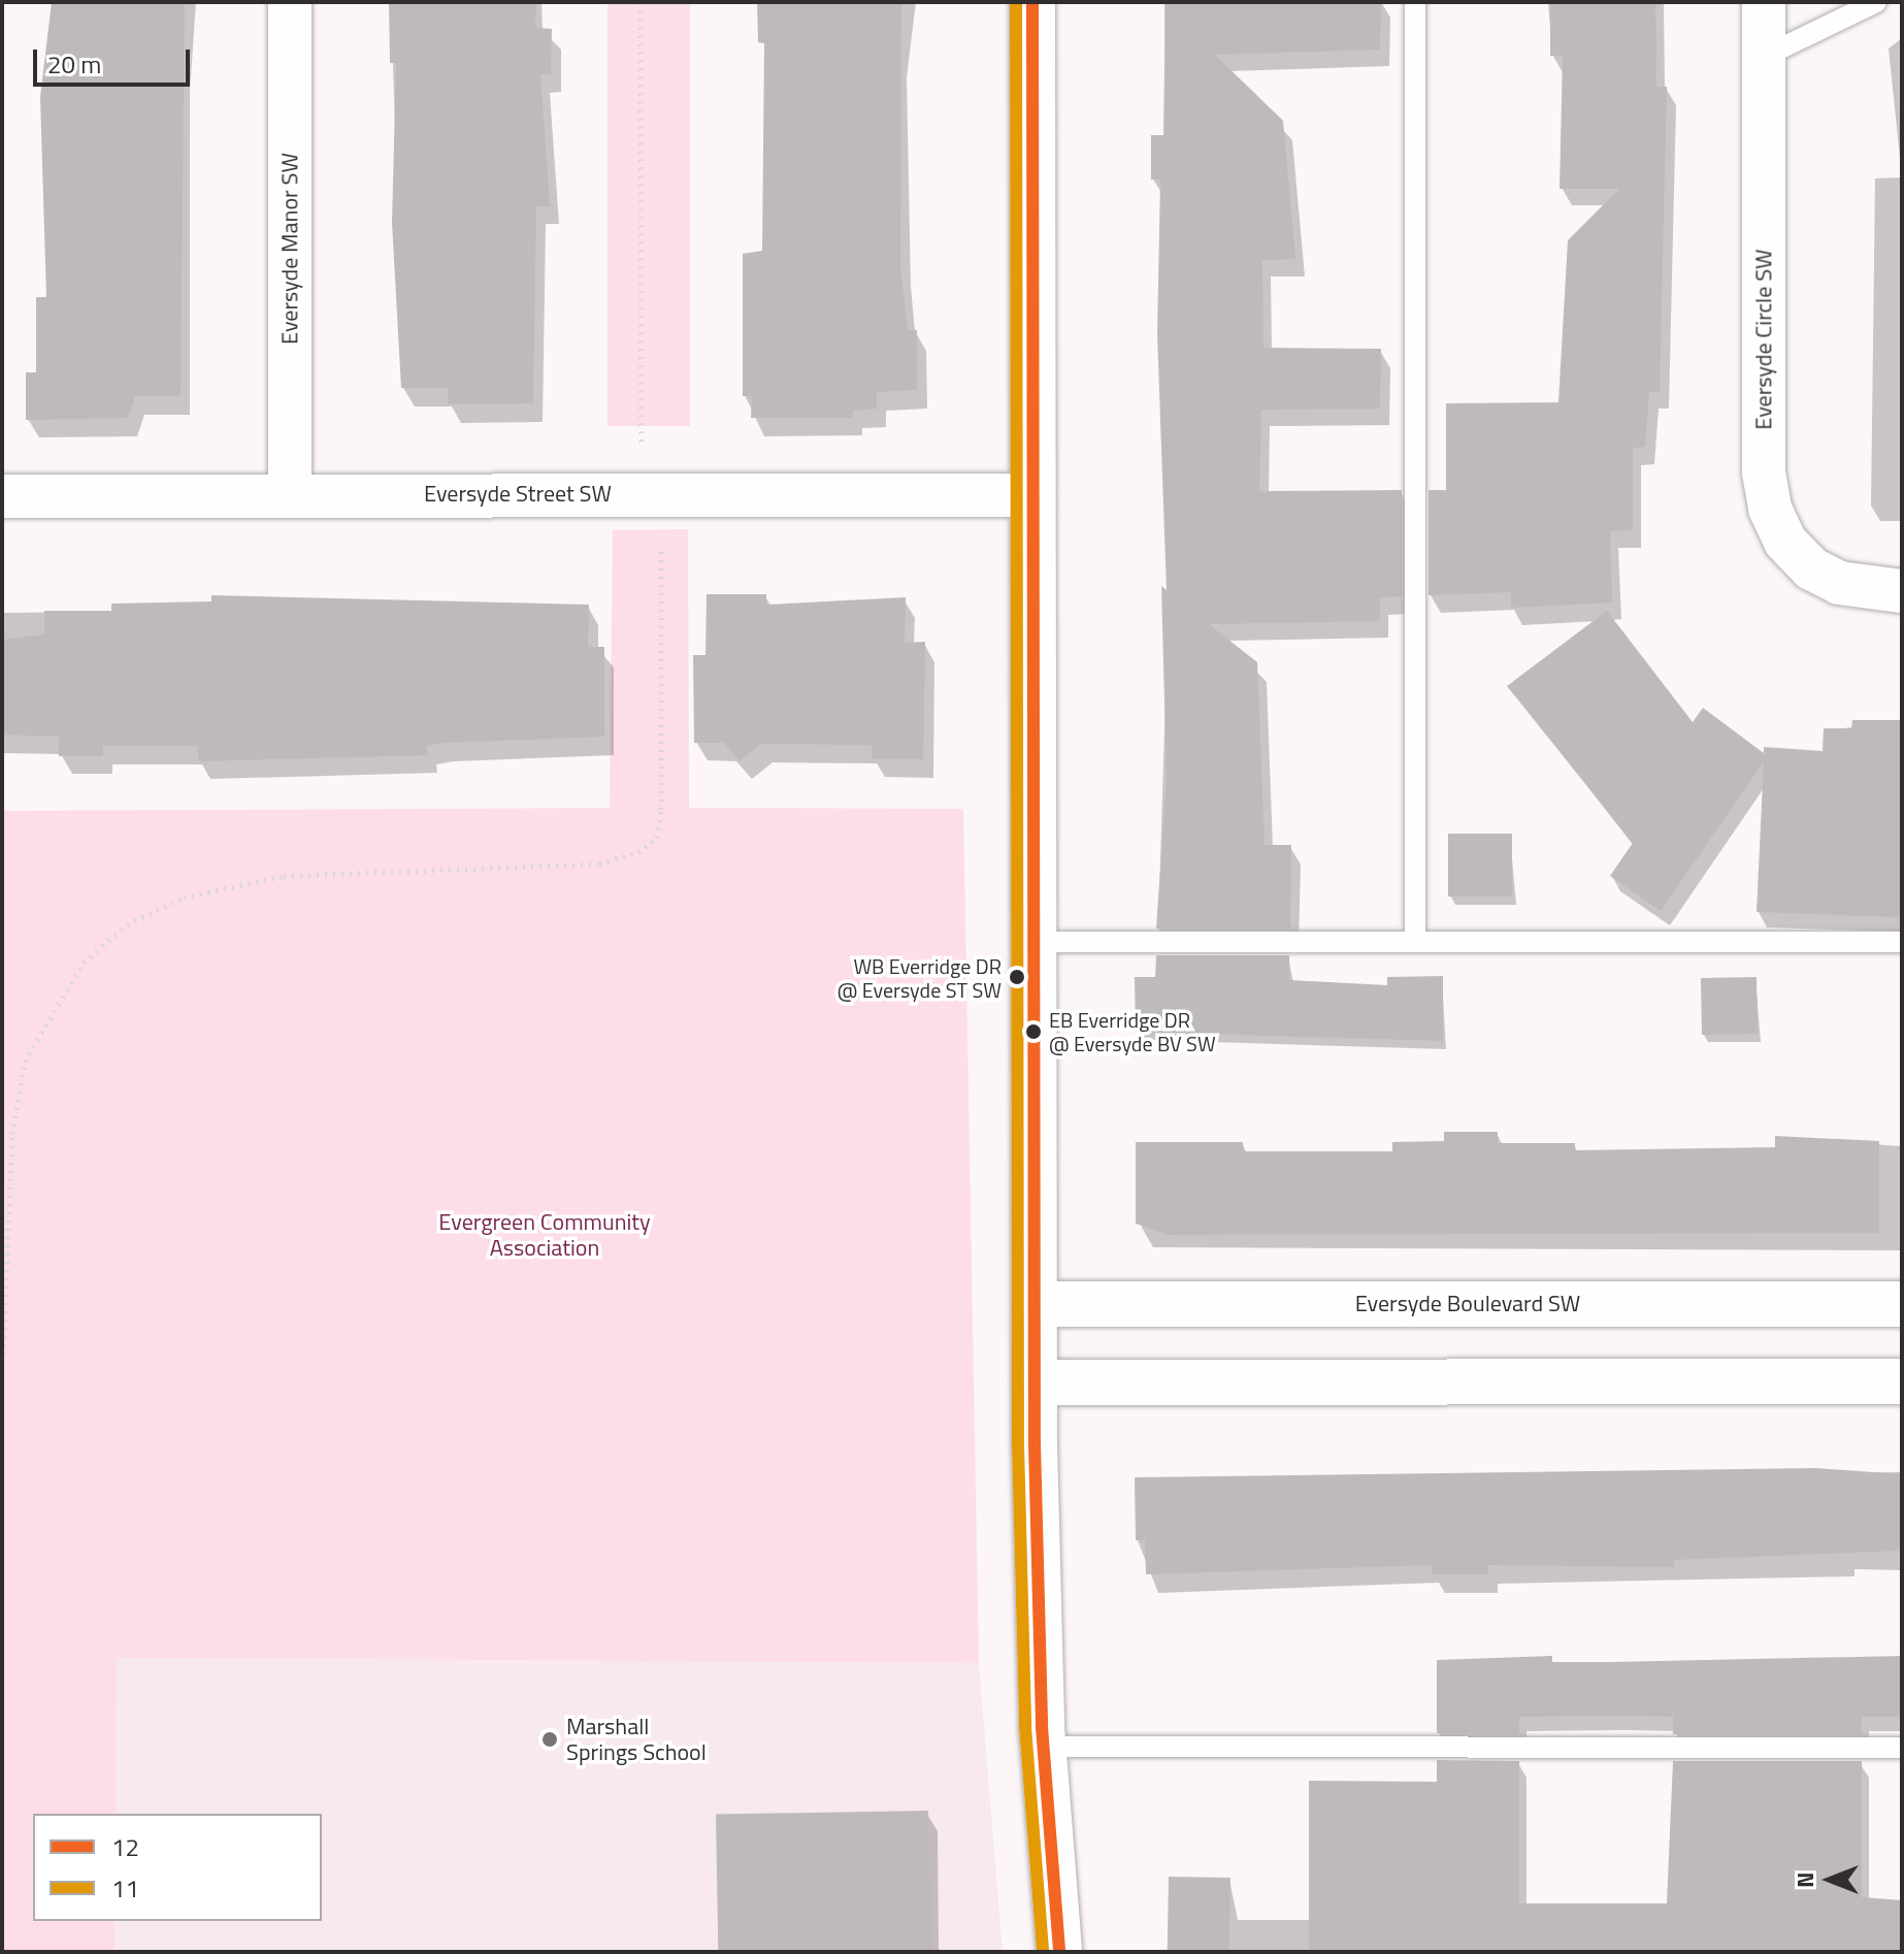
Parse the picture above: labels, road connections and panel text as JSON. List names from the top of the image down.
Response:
{
  "streets": {
    "street": [
      "Eversyde Manor SW",
      "Eversyde Circle SW",
      "Eversyde Street SW",
      "Eversyde Boulevard SW"
    ]
  },
  "crossings": [
    ["Eversyde Manor SW", "Eversyde Street SW"]
  ],
  "parks": ["Evergreen Community Association"],
  "places": ["WB Everridge DR @ Eversyde ST SW", "EB Everridge DR @ Eversyde BV SW", "Marshall Springs School"],
  "lines": ["transit line 12", "transit line 11"],
  "legend": ["12", "11"],
  "scale_bar": "20 m",
  "north": "left"
}
